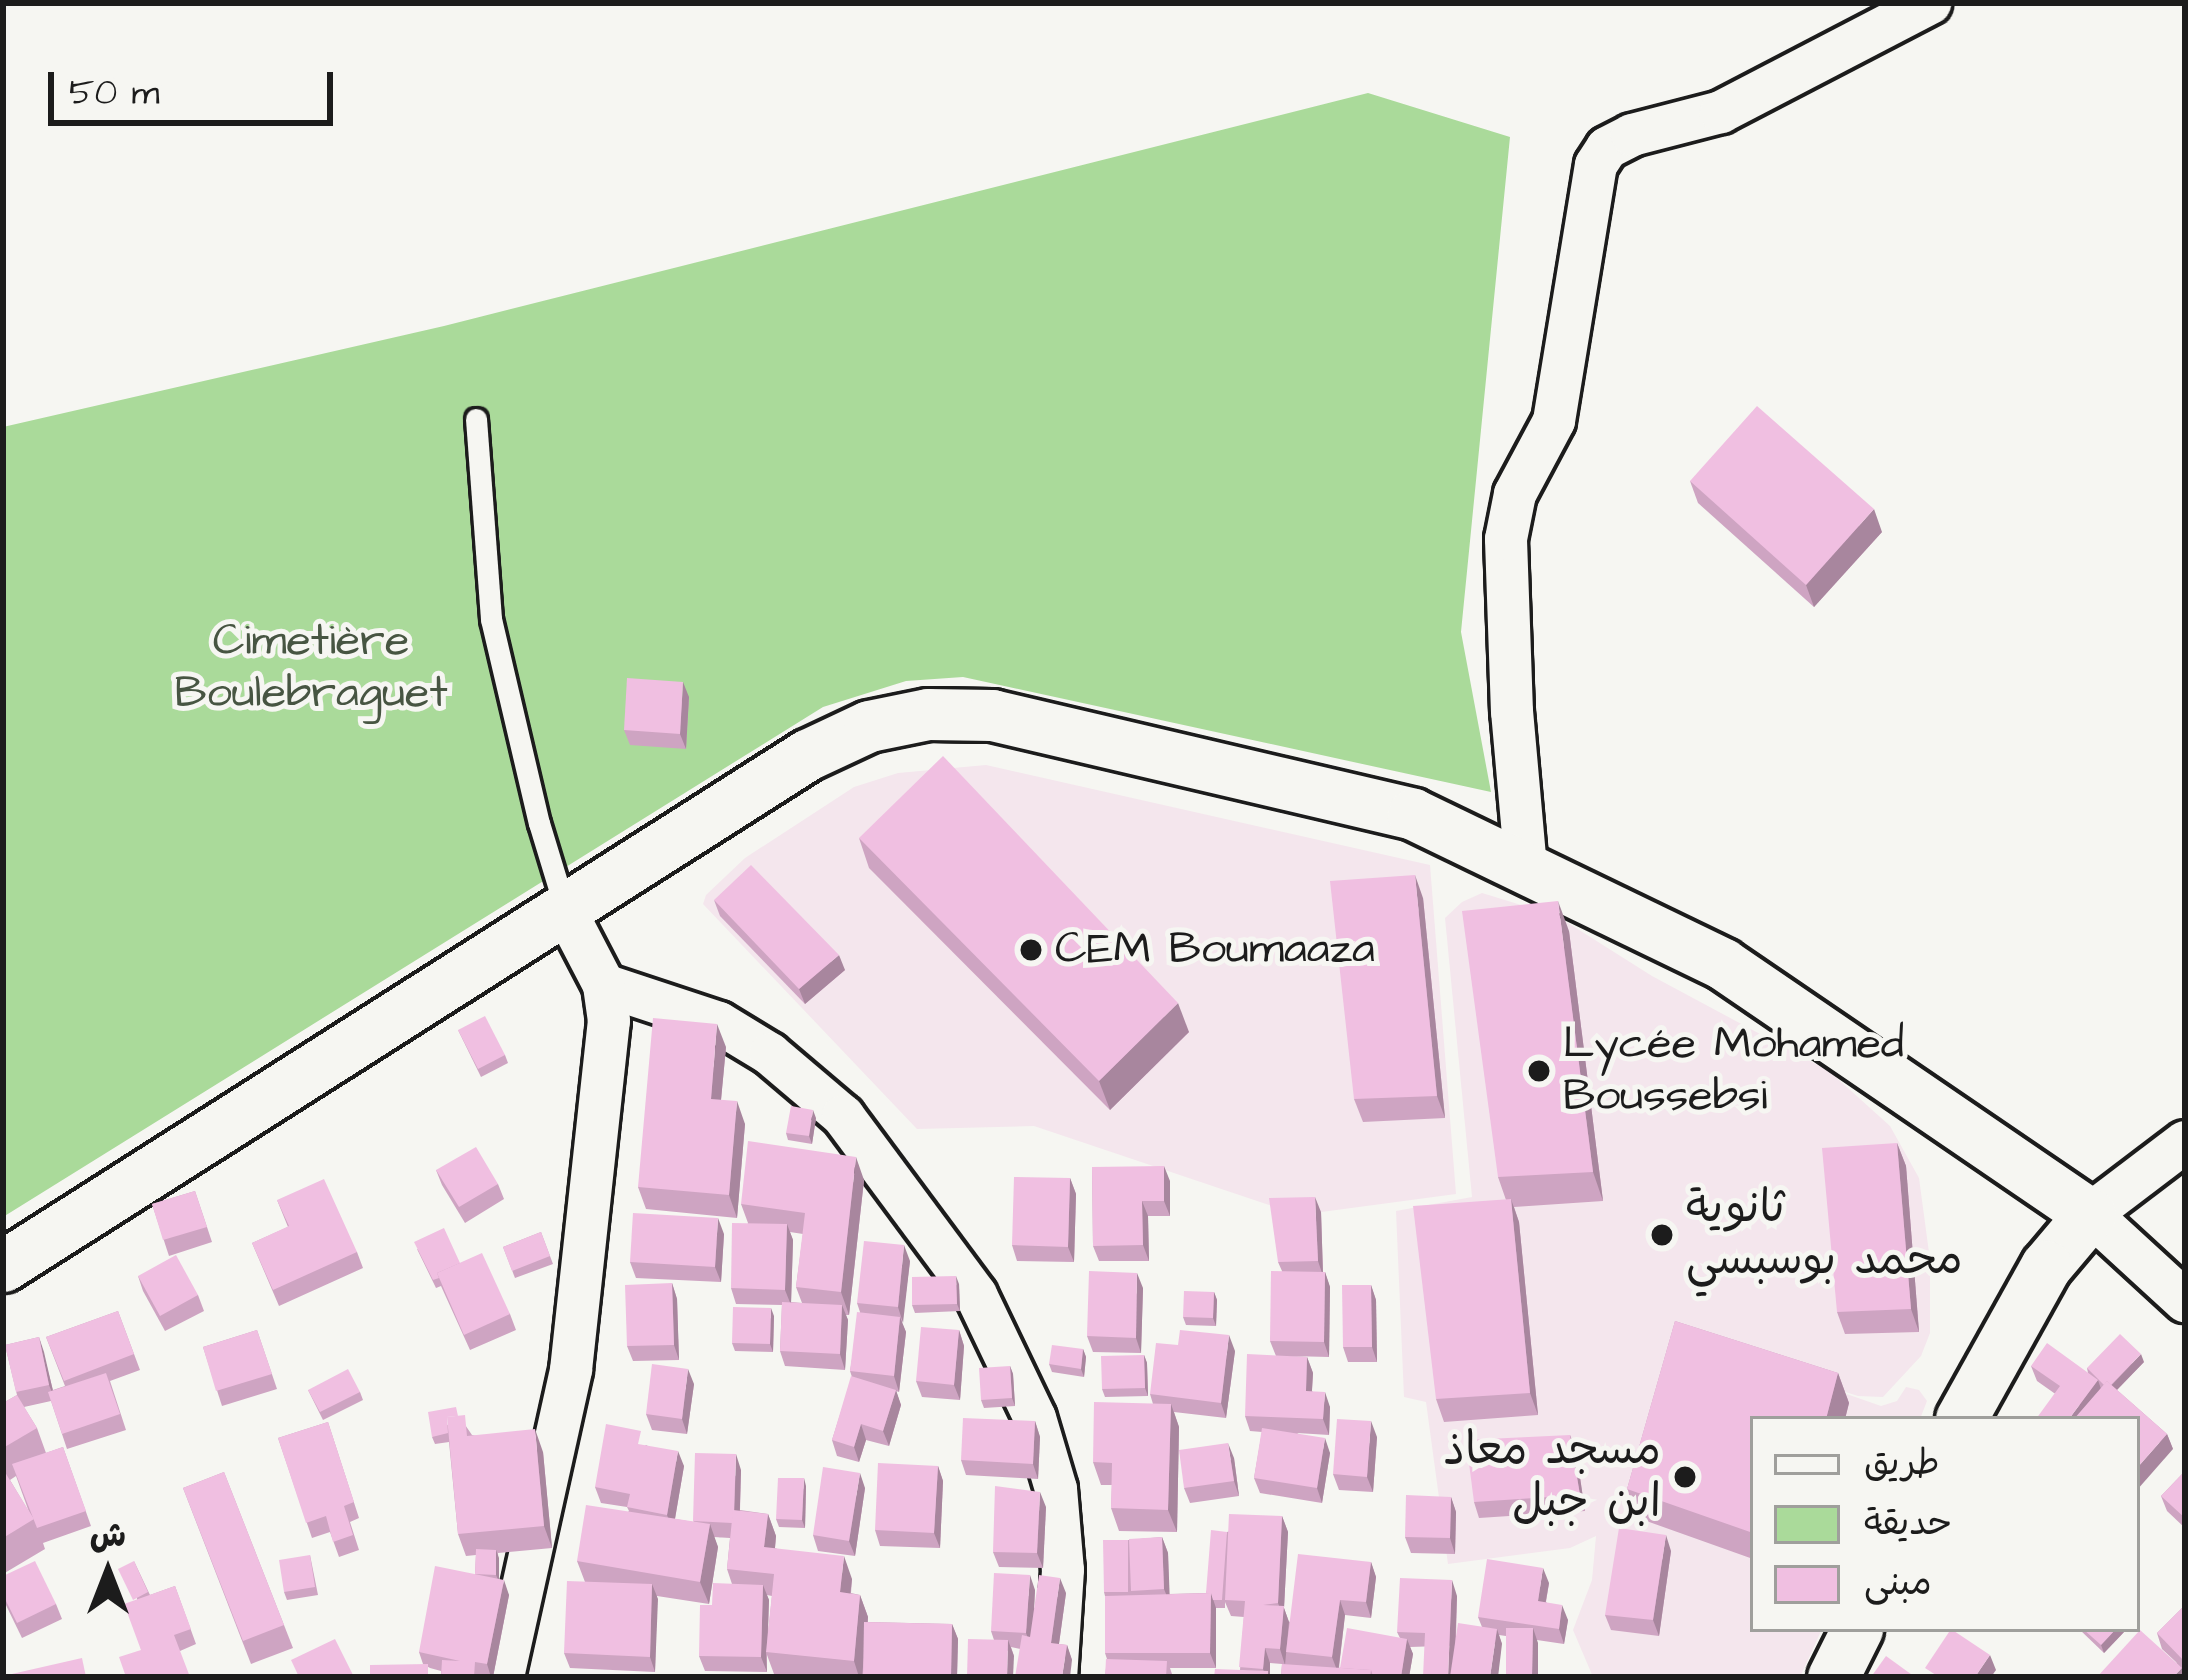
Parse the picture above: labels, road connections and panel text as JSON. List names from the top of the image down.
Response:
{
  "parks": ["Cimetière Boulebraguet"],
  "places": [
    "CEM Boumaaza",
    "Lycée Mohamed Boussebsi",
    "ثانوية محمد بوسبسي",
    "مسجد معاذ ابن جبل"
  ],
  "legend": ["طريق", "حديقة", "مبنى"],
  "scale_bar": "50 m",
  "north": "top"
}
